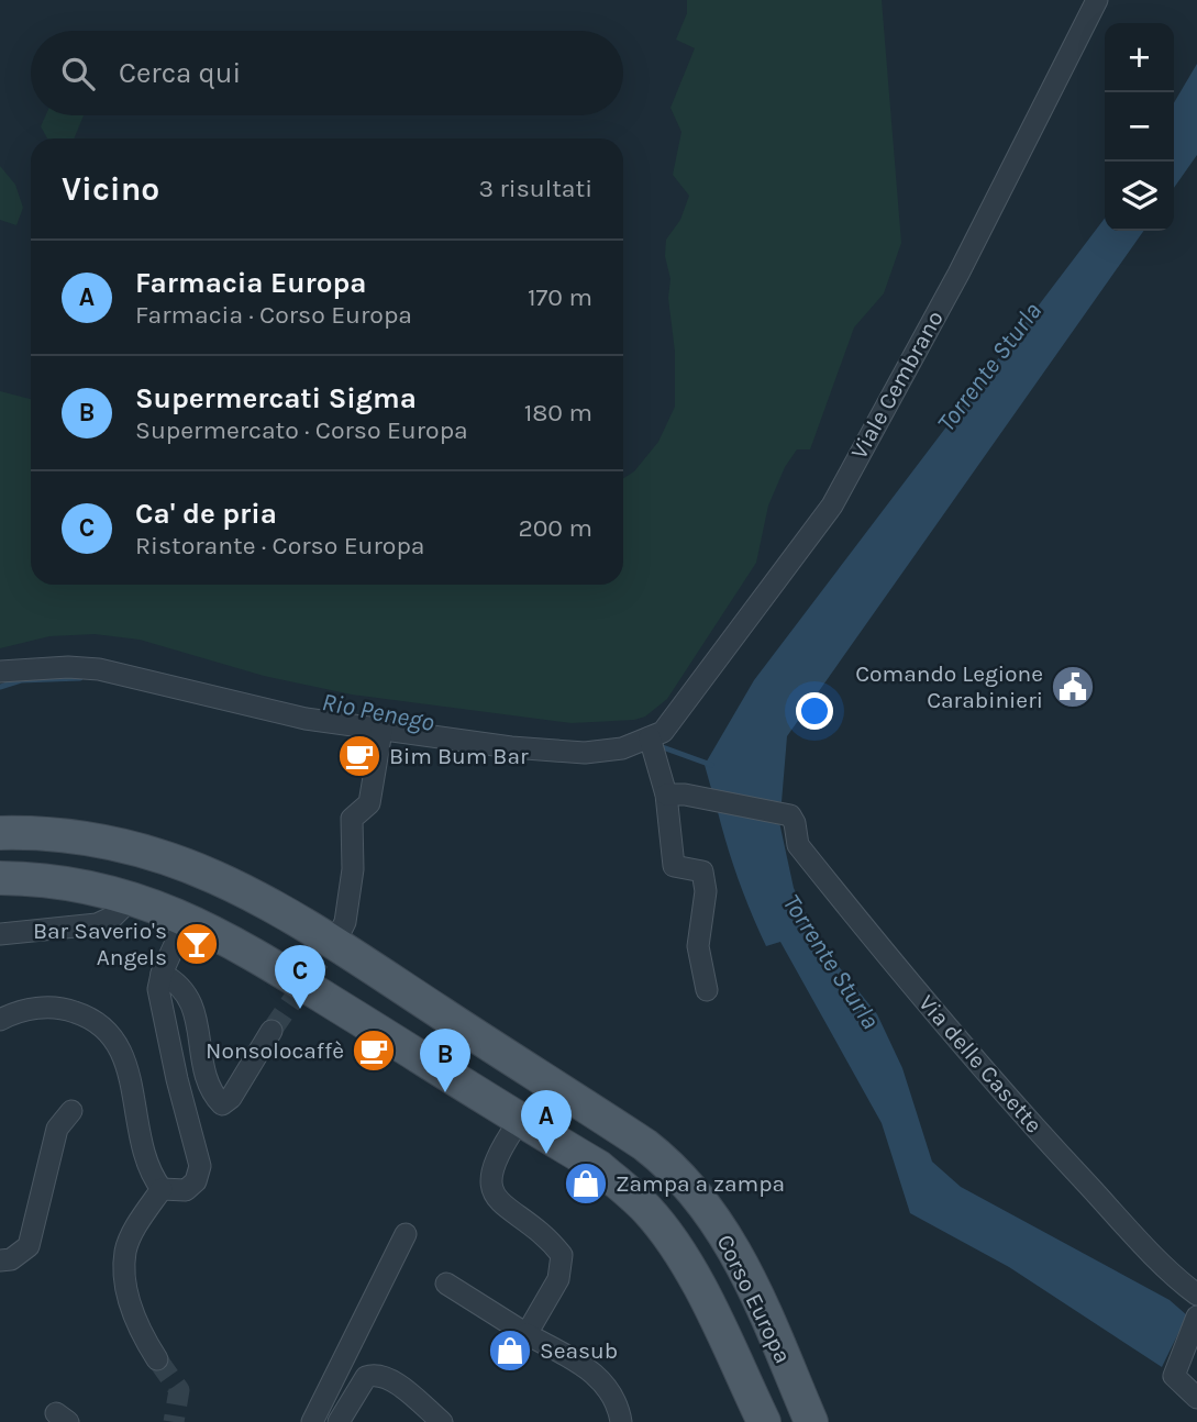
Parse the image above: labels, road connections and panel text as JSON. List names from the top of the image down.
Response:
{
  "streets": {
    "main road": ["Corso Europa"],
    "street": ["Viale Cembrano", "Via delle Casette"]
  },
  "water": ["Torrente Sturla", "Rio Penego"],
  "places": {
    "public building": ["Comando Legione Carabinieri"],
    "cafe": ["Bim Bum Bar", "Nonsolocaffè"],
    "bar": ["Bar Saverio's Angels"],
    "shop": ["Zampa a zampa", "Seasub"]
  },
  "page": {
    "map_buttons": ["+", "−"],
    "search": "Cerca qui",
    "heading": ["Vicino", "3 risultati"],
    "list": [
      {
        "mark": "A",
        "name": "Farmacia Europa",
        "note": "Farmacia · Corso Europa",
        "value": "170 m"
      },
      {
        "mark": "B",
        "name": "Supermercati Sigma",
        "note": "Supermercato · Corso Europa",
        "value": "180 m"
      },
      {
        "mark": "C",
        "name": "Ca' de pria",
        "note": "Ristorante · Corso Europa",
        "value": "200 m"
      }
    ],
    "pins": ["C", "B", "A"]
  }
}
